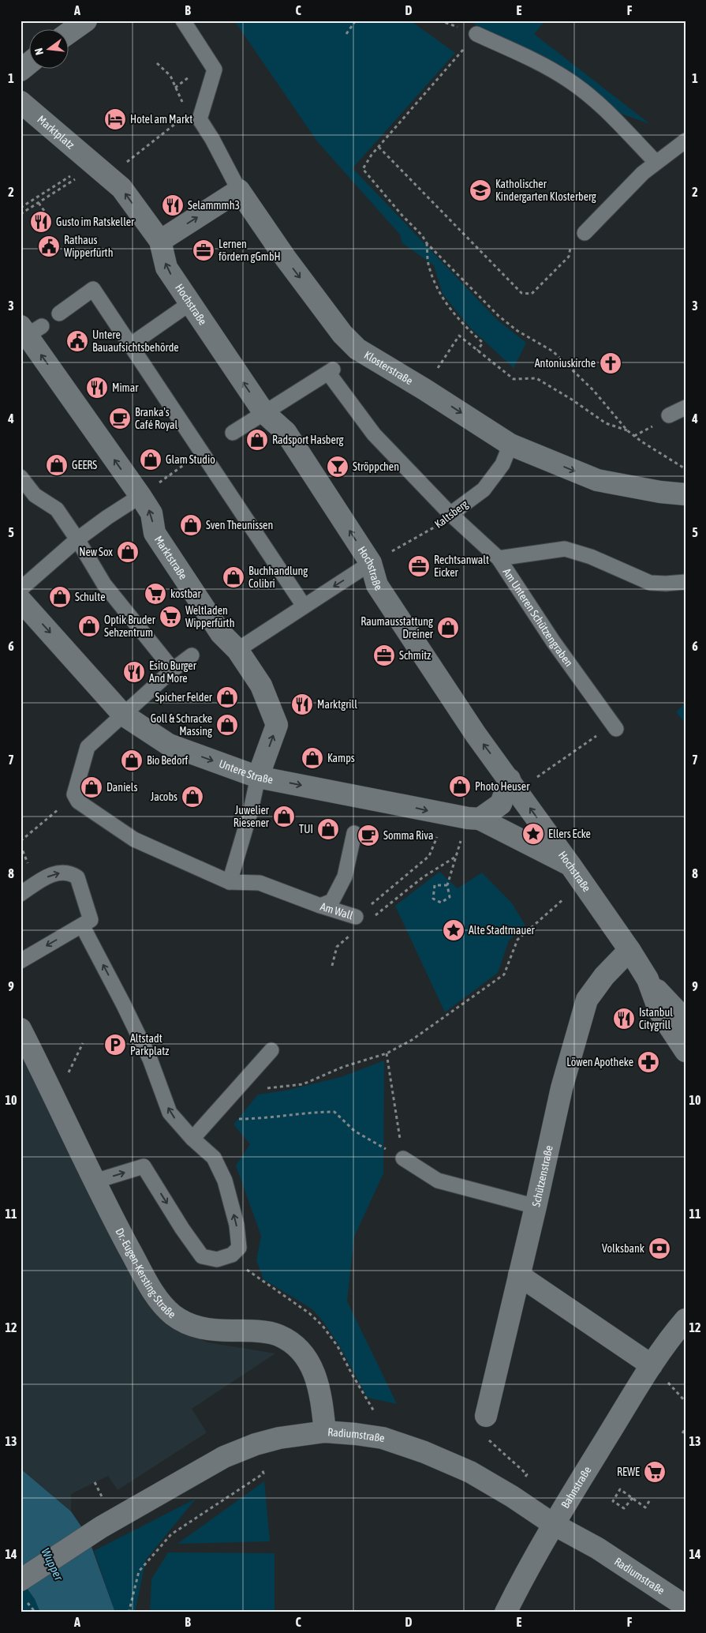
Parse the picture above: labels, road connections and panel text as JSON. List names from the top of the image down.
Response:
{
  "streets": {
    "street": [
      "Marktplatz",
      "Hochstraße",
      "Klosterstraße",
      "Marktstraße",
      "Untere Straße",
      "Schützenstraße",
      "Dr.-Eugen-Kersting-Straße",
      "Radiumstraße",
      "Bahnstraße"
    ],
    "lane": ["Kaltsberg", "Am Unteren Schützengraben", "Am Wall"]
  },
  "crossings": [
    ["Marktplatz", "Hochstraße"],
    ["Hochstraße", "Kaltsberg"],
    ["Hochstraße", "Am Unteren Schützengraben"],
    ["Hochstraße", "Untere Straße"],
    ["Hochstraße", "Schützenstraße"],
    ["Klosterstraße", "Kaltsberg"],
    ["Kaltsberg", "Am Unteren Schützengraben"],
    ["Marktstraße", "Untere Straße"],
    ["Untere Straße", "Am Wall"],
    ["Dr.-Eugen-Kersting-Straße", "Radiumstraße"],
    ["Radiumstraße", "Bahnstraße"]
  ],
  "one_way": [
    "Hochstraße",
    "Klosterstraße",
    "Marktstraße",
    "Untere Straße"
  ],
  "water": ["Wupper"],
  "places": {
    "hotel": ["Hotel am Markt"],
    "school or university": ["Katholischer Kindergarten Klosterberg"],
    "restaurant": [
      "Selammmh3",
      "Gusto im Ratskeller",
      "Mimar",
      "Esito Burger And More",
      "Marktgrill",
      "Istanbul Citygrill"
    ],
    "public building": ["Rathaus Wipperfürth", "Untere Bauaufsichtsbehörde"],
    "office": ["Lernen fördern gGmbH", "Rechtsanwalt Eicker", "Schmitz"],
    "church": ["Antoniuskirche"],
    "cafe": ["Branka's Café Royal", "Somma Riva"],
    "shop": [
      "Radsport Hasberg",
      "Glam Studio",
      "GEERS",
      "Sven Theunissen",
      "New Sox",
      "Buchhandlung Colibri",
      "Schulte",
      "Optik Bruder Sehzentrum",
      "Raumausstattung Dreiner",
      "Spicher Felder",
      "Goll & Schracke Massing",
      "Kamps",
      "Bio Bedorf",
      "Photo Heuser",
      "Daniels",
      "Jacobs",
      "Juwelier Riesener",
      "TUI"
    ],
    "bar": ["Ströppchen"],
    "supermarket": ["kostbar", "Weltladen Wipperfürth", "REWE"],
    "place": ["Ellers Ecke", "Alte Stadtmauer"],
    "parking": ["Altstadt Parkplatz"],
    "pharmacy": ["Löwen Apotheke"],
    "bank": ["Volksbank"]
  },
  "north": "left",
  "grid": {
    "columns": [
      "A",
      "B",
      "C",
      "D",
      "E",
      "F"
    ],
    "rows": [
      "1",
      "2",
      "3",
      "4",
      "5",
      "6",
      "7",
      "8",
      "9",
      "10",
      "11",
      "12",
      "13",
      "14"
    ]
  }
}
